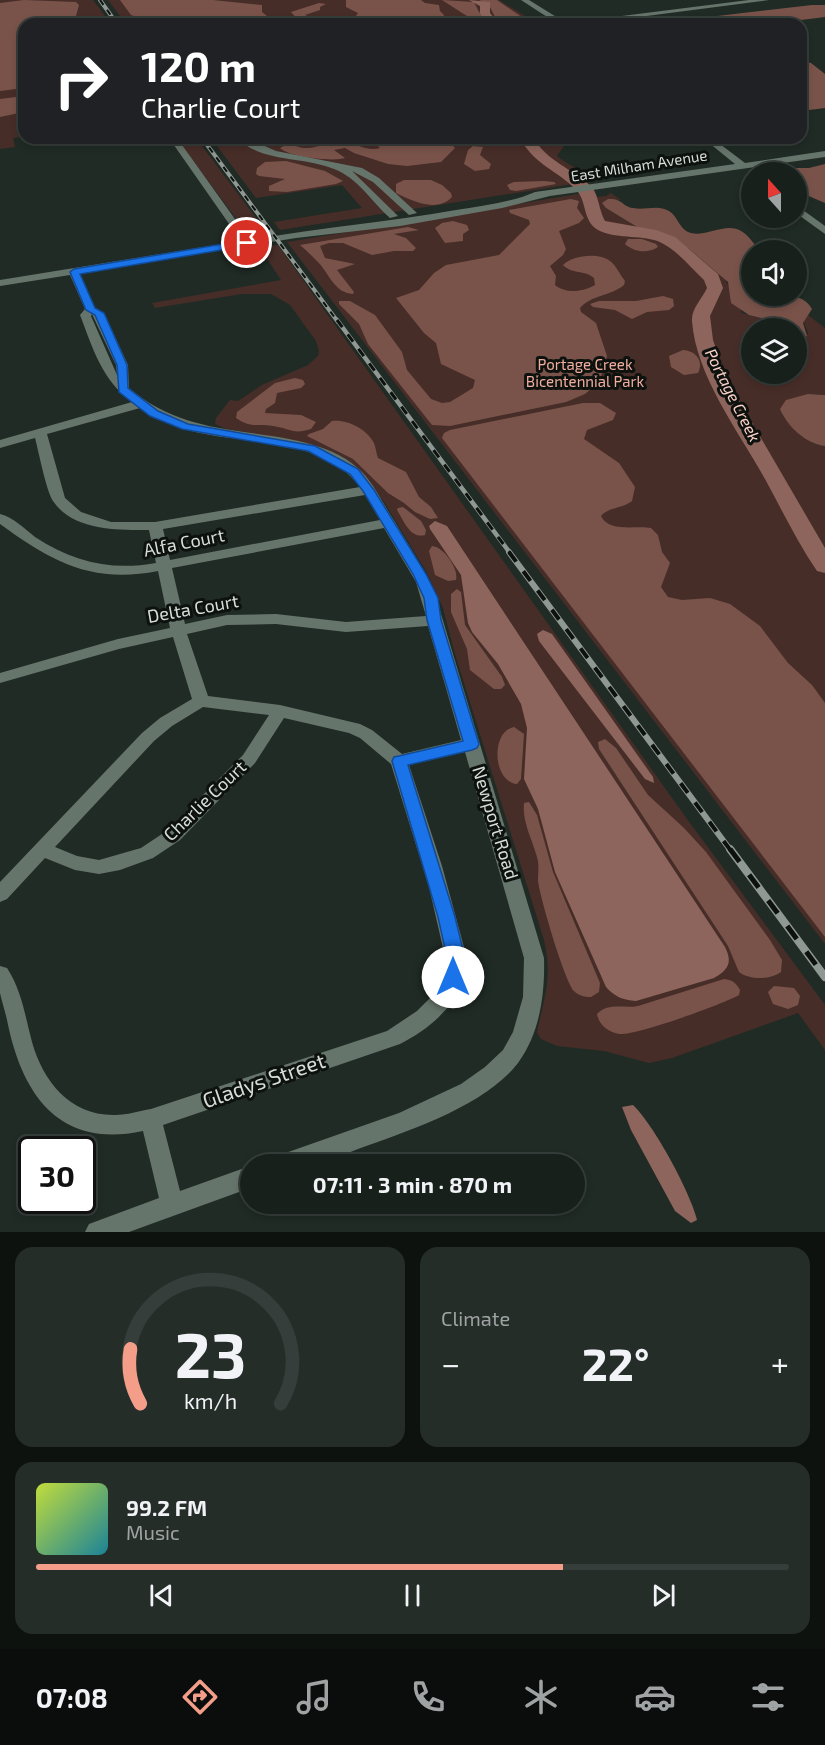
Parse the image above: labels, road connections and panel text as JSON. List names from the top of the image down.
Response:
{
  "streets": {
    "street": [
      "East Milham Avenue",
      "Alfa Court",
      "Delta Court",
      "Charlie Court",
      "Newport Road",
      "Gladys Street"
    ]
  },
  "crossings": [
    ["East Milham Avenue", "Newport Road"],
    ["Alfa Court", "Newport Road"],
    ["Delta Court", "Newport Road"]
  ],
  "water": ["Portage Creek"],
  "parks": ["Portage Creek Bicentennial Park"],
  "north": "top",
  "page": {
    "turn": ["120 m", "Charlie Court"],
    "limit": "30",
    "trip": "07:11 · 3 min · 870 m",
    "tile": "Climate",
    "heat": ["−", "22°", "+"],
    "song": ["99.2 FM", "Music"],
    "tabs": "07:08",
    "gauge": ["23", "km/h"]
  }
}
